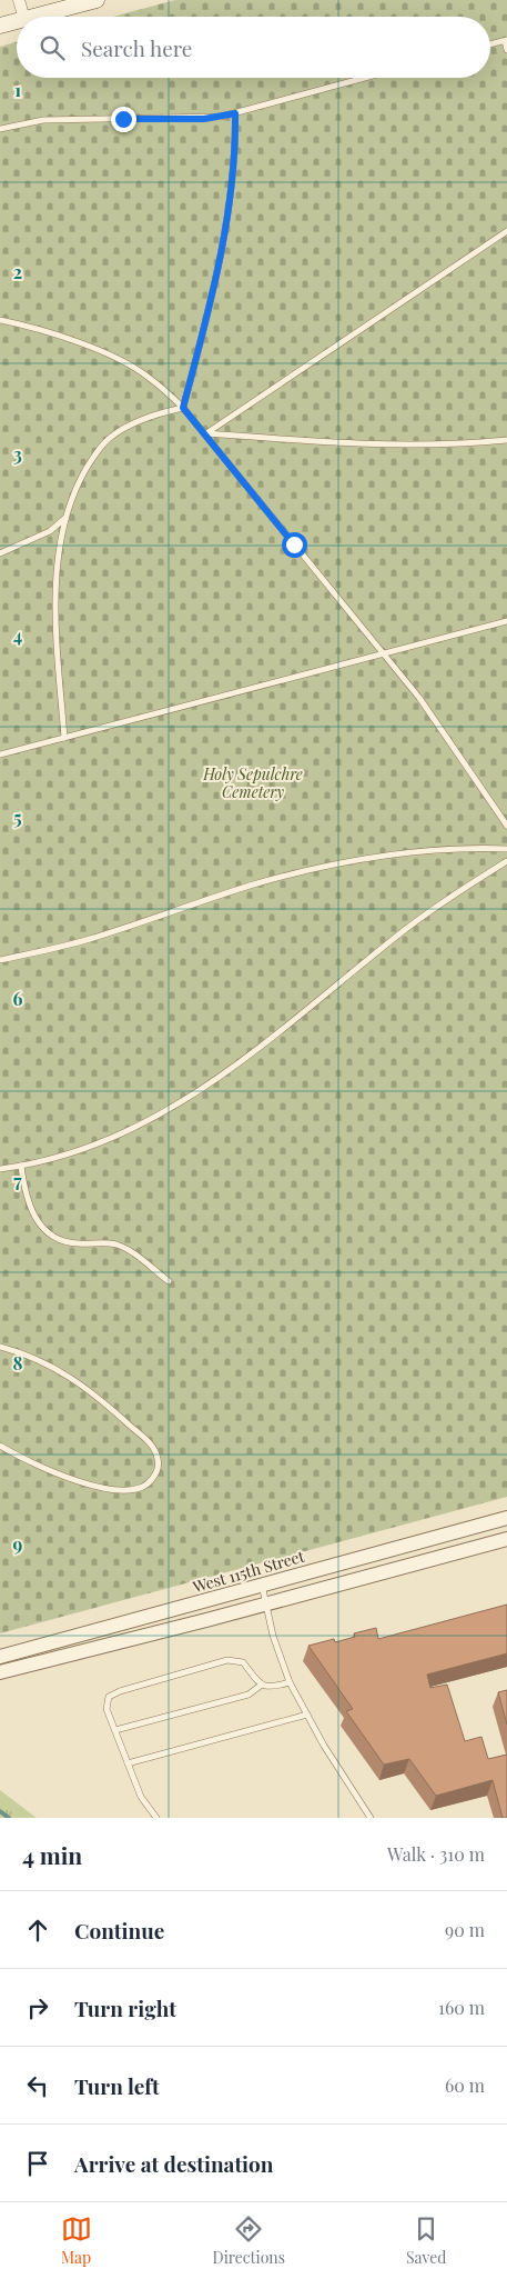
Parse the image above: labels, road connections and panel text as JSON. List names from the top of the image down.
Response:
{
  "streets": {
    "street": ["West 115th Street"]
  },
  "parks": ["Holy Sepulchre Cemetery"],
  "page": {
    "search": "Search here",
    "heading": ["4 min", "Walk · 310 m"],
    "list": [
      ["Continue", "90 m"],
      ["Turn right", "160 m"],
      ["Turn left", "60 m"],
      "Arrive at destination"
    ],
    "nav": ["Map", "Directions", "Saved"]
  },
  "grid": {
    "rows": [
      "1",
      "2",
      "3",
      "4",
      "5",
      "6",
      "7",
      "8",
      "9"
    ]
  }
}
